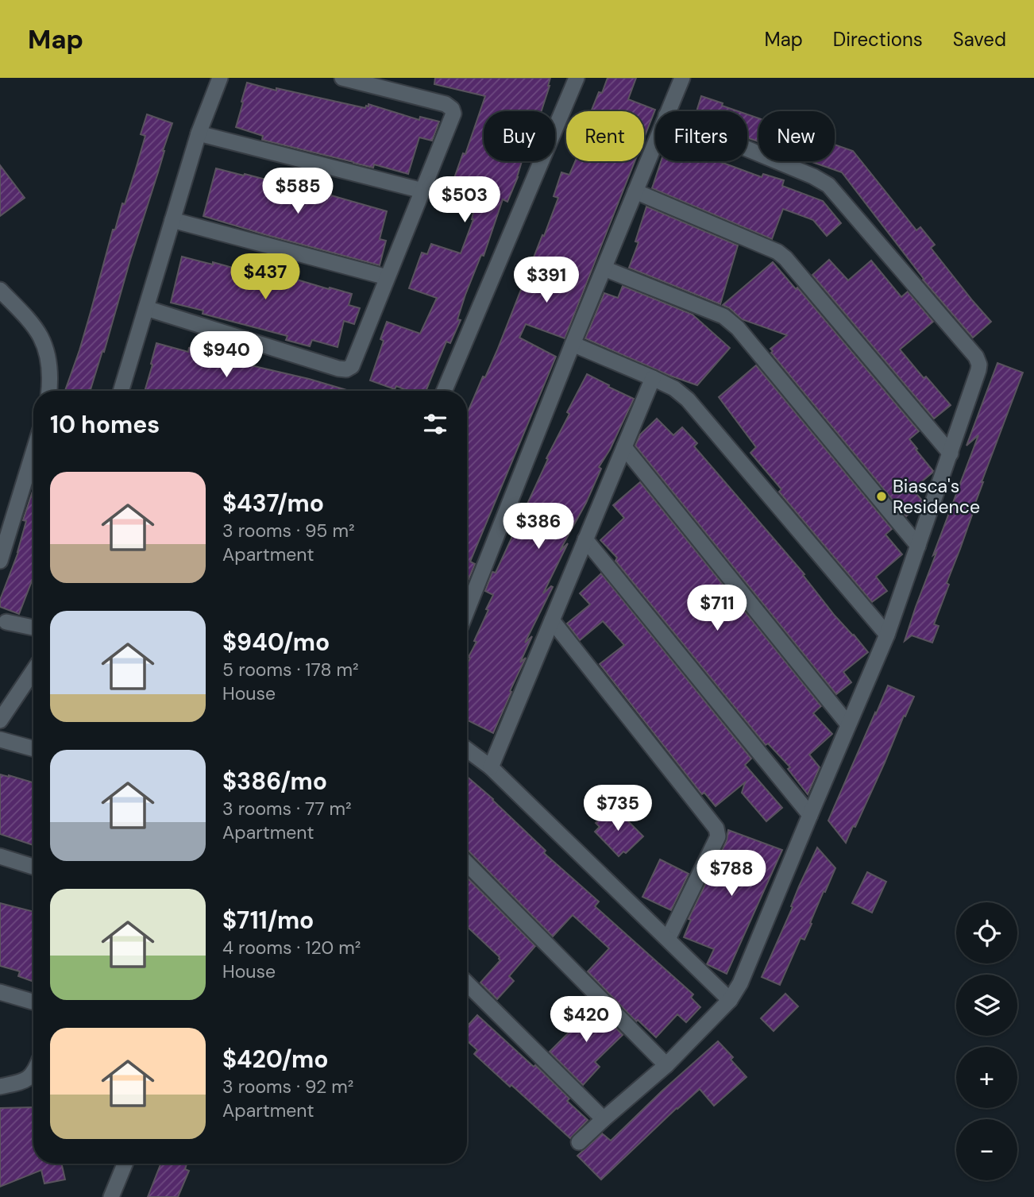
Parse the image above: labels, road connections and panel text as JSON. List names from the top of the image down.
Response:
{
  "places": ["Biasca's Residence"],
  "page": {
    "header": "Map",
    "nav": ["Map", "Directions", "Saved"],
    "chip": [
      "Buy",
      "Rent",
      "Filters",
      "New"
    ],
    "price": [
      "$585",
      "$503",
      "$437",
      "$391",
      "$940",
      "$386",
      "$711",
      "$735",
      "$788",
      "$420"
    ],
    "heading": "10 homes",
    "list": [
      {
        "name": "$437/mo",
        "note": "3 rooms · 95 m² · Apartment"
      },
      {
        "name": "$940/mo",
        "note": "5 rooms · 178 m² · House"
      },
      {
        "name": "$386/mo",
        "note": "3 rooms · 77 m² · Apartment"
      },
      {
        "name": "$711/mo",
        "note": "4 rooms · 120 m² · House"
      },
      {
        "name": "$420/mo",
        "note": "3 rooms · 92 m² · Apartment"
      }
    ],
    "map_buttons": ["+", "−"]
  }
}
